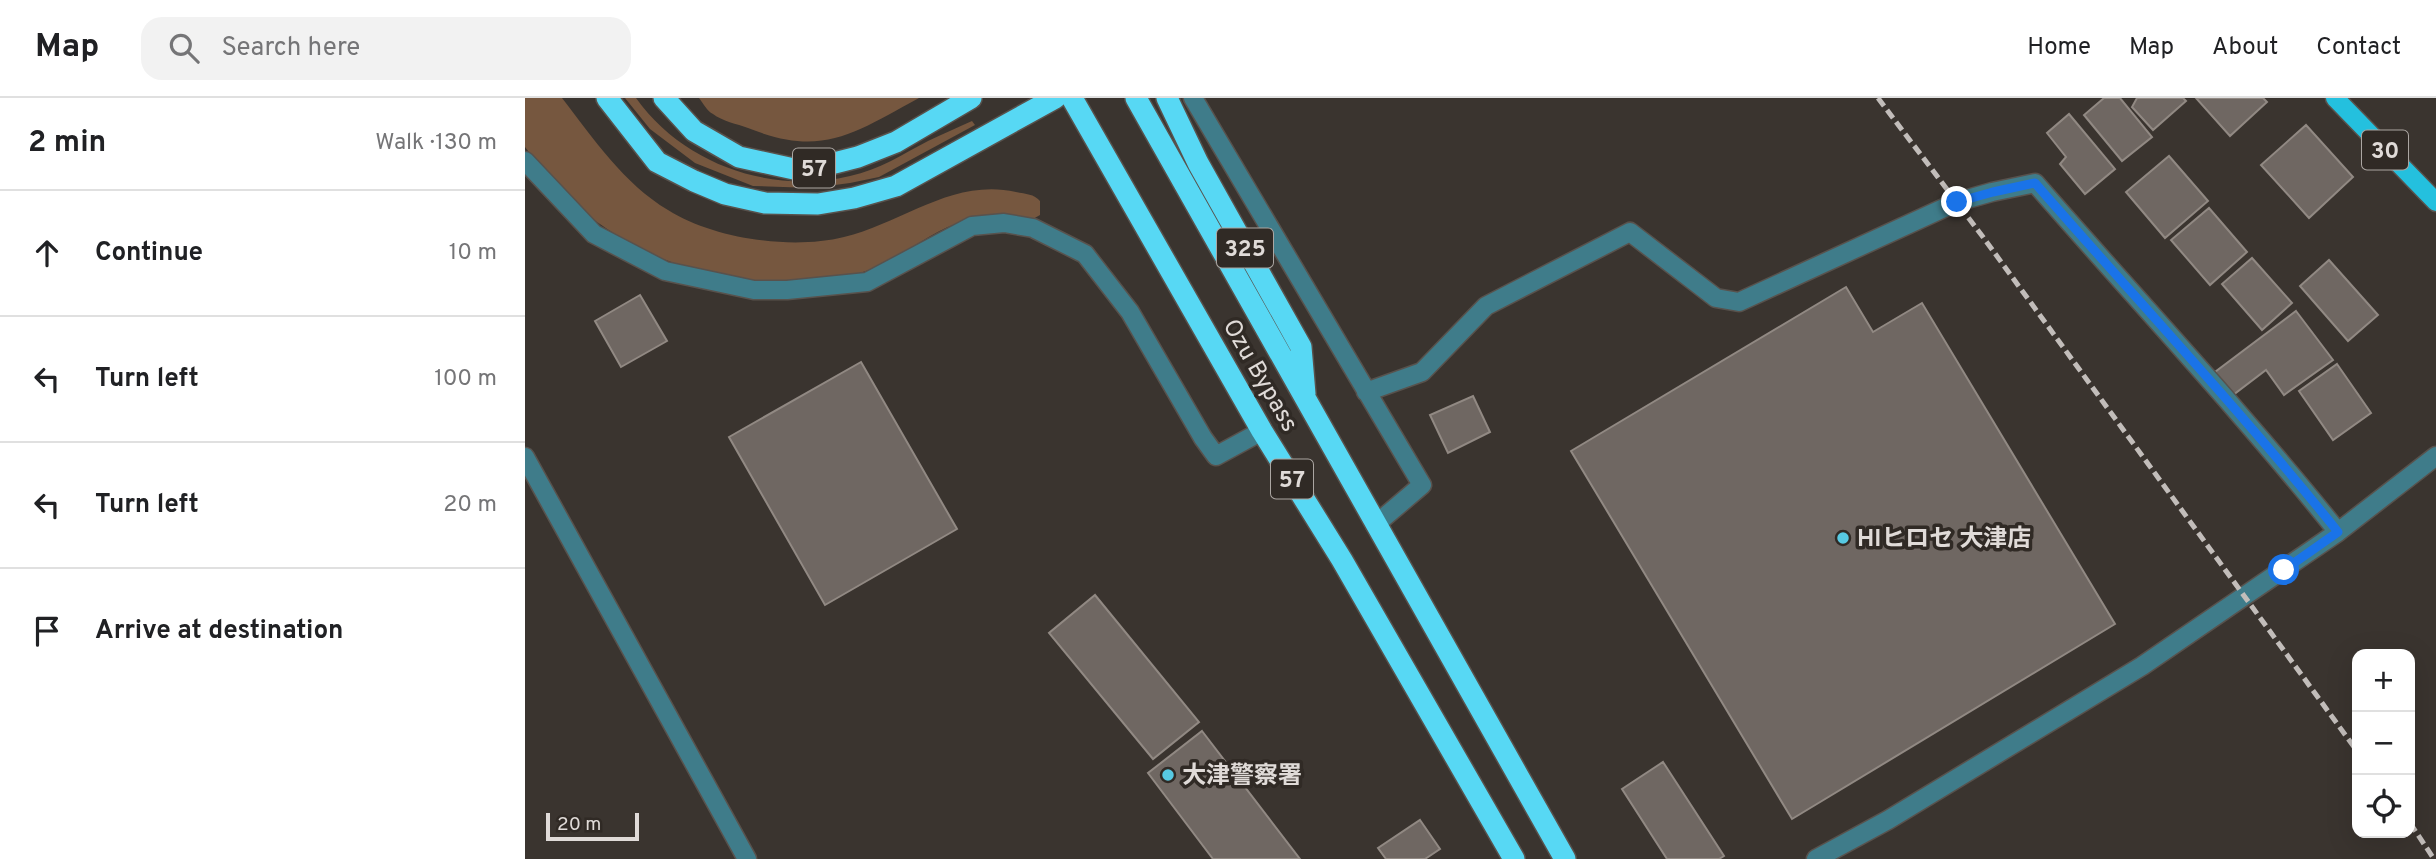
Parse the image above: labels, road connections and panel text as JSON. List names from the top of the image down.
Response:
{
  "streets": {
    "highway": ["57", "325", "Ozu Bypass"],
    "main road": ["30"]
  },
  "crossings": [
    ["325", "Ozu Bypass"]
  ],
  "places": ["HIヒロセ 大津店", "大津警察署"],
  "scale_bar": "20 m",
  "page": {
    "header": "Map",
    "search": "Search here",
    "nav": [
      "Home",
      "Map",
      "About",
      "Contact"
    ],
    "heading": ["2 min", "Walk · 130 m"],
    "list": [
      ["Continue", "10 m"],
      ["Turn left", "100 m"],
      ["Turn left", "20 m"],
      "Arrive at destination"
    ],
    "map_buttons": ["+", "−"],
    "scale": "20 m"
  }
}
